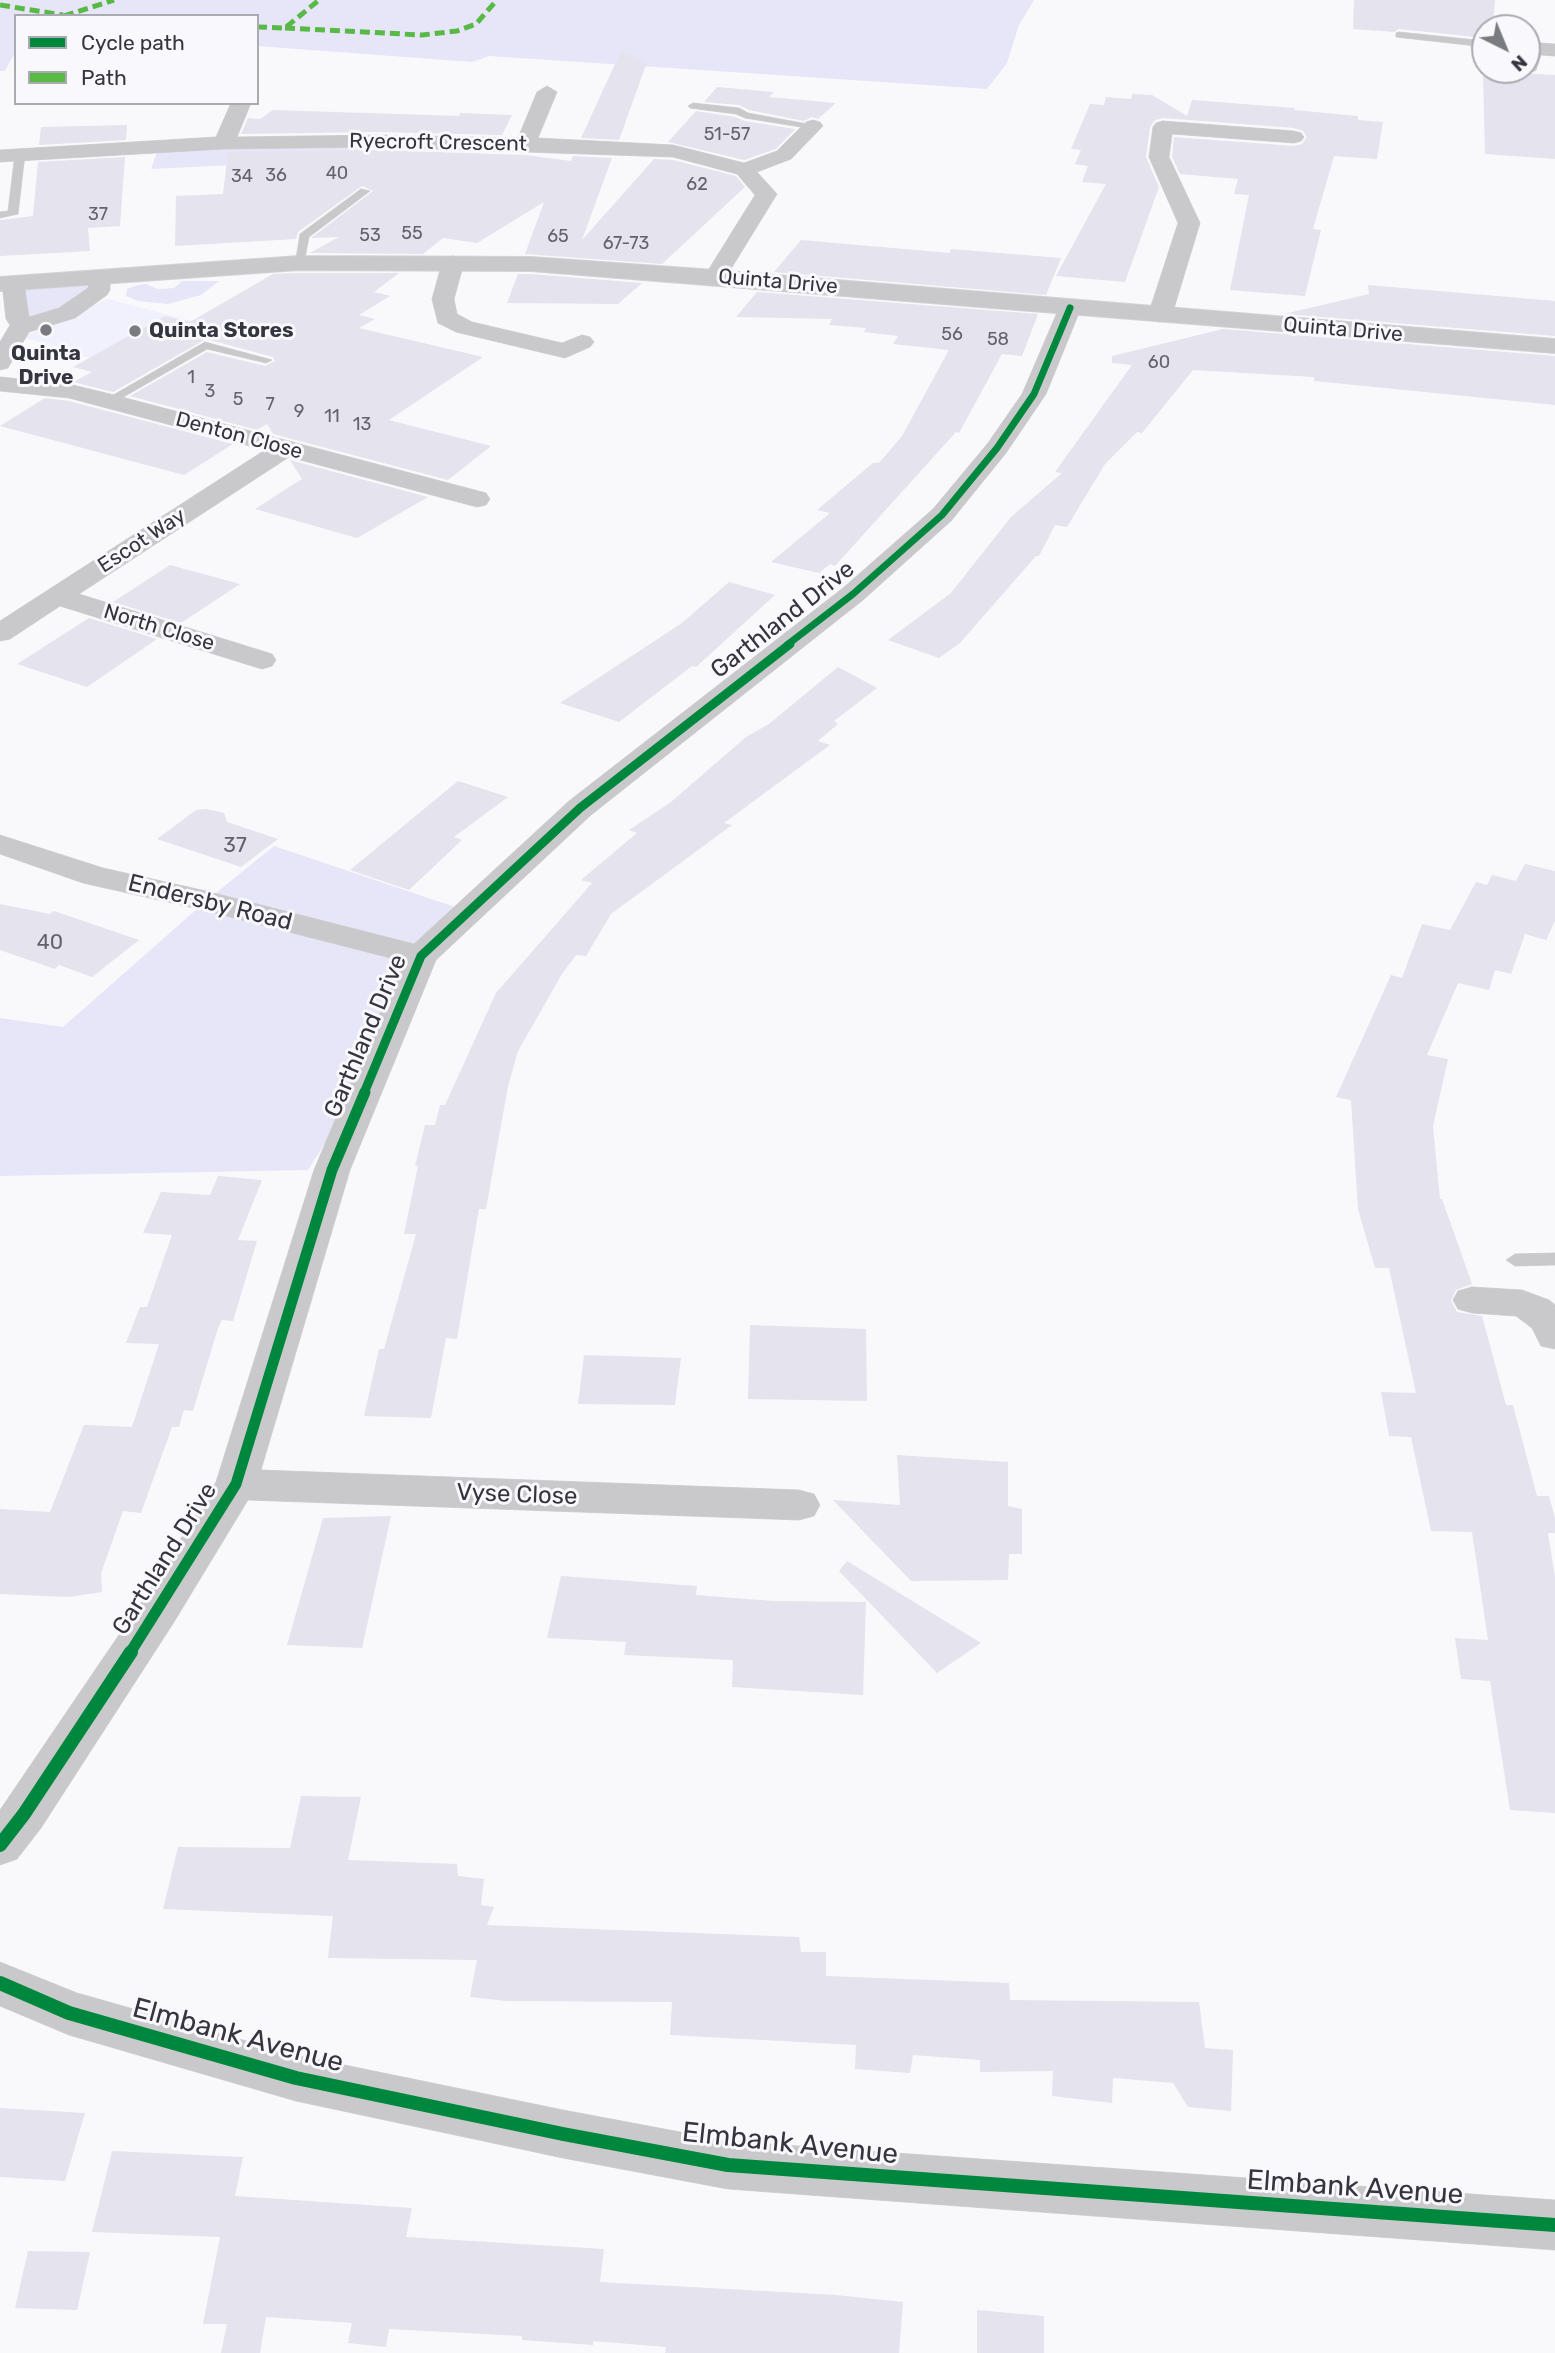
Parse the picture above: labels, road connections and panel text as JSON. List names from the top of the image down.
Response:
{
  "streets": {
    "street": [
      "Ryecroft Crescent",
      "Quinta Drive",
      "Denton Close",
      "Escot Way",
      "Garthland Drive",
      "North Close",
      "Endersby Road",
      "Vyse Close",
      "Elmbank Avenue"
    ]
  },
  "crossings": [
    ["Quinta Drive", "Garthland Drive"],
    ["Denton Close", "Escot Way"],
    ["Escot Way", "North Close"],
    ["Garthland Drive", "Endersby Road"],
    ["Garthland Drive", "Vyse Close"]
  ],
  "places": ["Quinta Drive", "Quinta Stores"],
  "house_numbers": [
    "51-57",
    "40",
    "36",
    "34",
    "62",
    "37",
    "55",
    "53",
    "65",
    "67-73",
    "56",
    "58",
    "60",
    "1",
    "3",
    "5",
    "7",
    "9",
    "11",
    "13",
    "37",
    "40"
  ],
  "legend": ["Cycle path", "Path"],
  "north": "bottom right"
}
